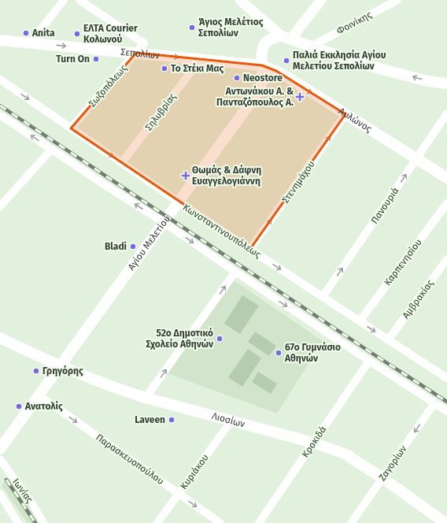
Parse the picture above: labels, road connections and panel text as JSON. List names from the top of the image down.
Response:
{
  "streets": {
    "main road": [
      "Σεπολίων",
      "Αυλώνος",
      "Αγίου Μελετίου",
      "Λιοσίων"
    ],
    "street": [
      "Φοινίκης",
      "Σωζοπόλεως",
      "Σηλυβρίας",
      "Στενημάχου",
      "Πανουριά",
      "Κωνσταντινουπόλεως",
      "Καρπενησίου",
      "Αμβρακίας",
      "Κροκιδά",
      "Παρασκευοπούλου",
      "Ζαγορίων",
      "Κυριάκου",
      "Ιωνίας"
    ]
  },
  "crossings": [
    ["Σεπολίων", "Σωζοπόλεως"],
    ["Σεπολίων", "Σηλυβρίας"],
    ["Σεπολίων", "Αυλώνος"],
    ["Σεπολίων", "Αγίου Μελετίου"],
    ["Σωζοπόλεως", "Κωνσταντινουπόλεως"],
    ["Σηλυβρίας", "Κωνσταντινουπόλεως"],
    ["Αυλώνος", "Στενημάχου"],
    ["Αυλώνος", "Πανουριά"],
    ["Αυλώνος", "Αγίου Μελετίου"],
    ["Στενημάχου", "Κωνσταντινουπόλεως"],
    ["Πανουριά", "Κωνσταντινουπόλεως"],
    ["Κωνσταντινουπόλεως", "Αγίου Μελετίου"],
    ["Κωνσταντινουπόλεως", "Καρπενησίου"],
    ["Κωνσταντινουπόλεως", "Αμβρακίας"],
    ["Αγίου Μελετίου", "Λιοσίων"],
    ["Αγίου Μελετίου", "Παρασκευοπούλου"],
    ["Λιοσίων", "Κροκιδά"],
    ["Λιοσίων", "Ζαγορίων"],
    ["Λιοσίων", "Κυριάκου"],
    ["Παρασκευοπούλου", "Κυριάκου"]
  ],
  "one_way": [
    "Σεπολίων",
    "Στενημάχου",
    "Πανουριά",
    "Παρασκευοπούλου",
    "Ζαγορίων"
  ],
  "places": {
    "other": [
      "Άγιος Μελέτιος Σεπολίων",
      "Anita",
      "ΕΛΤΑ Courier Κολωνού",
      "Turn On",
      "Παλιά Εκκλησία Αγίου Μελετίου Σεπολίων",
      "Το Στέκι Μας",
      "Neostore",
      "Bladi",
      "52ο Δημοτικό Σχολείο Αθηνών",
      "67ο Γυμνάσιο Αθηνών",
      "Γρηγόρης",
      "Ανατολίς",
      "Laveen"
    ],
    "health": ["Αντωνάκου Α. & Πανταζόπουλος Α.", "Θωμάς & Δάφνη Ευαγγελογιάννη"]
  }
}
